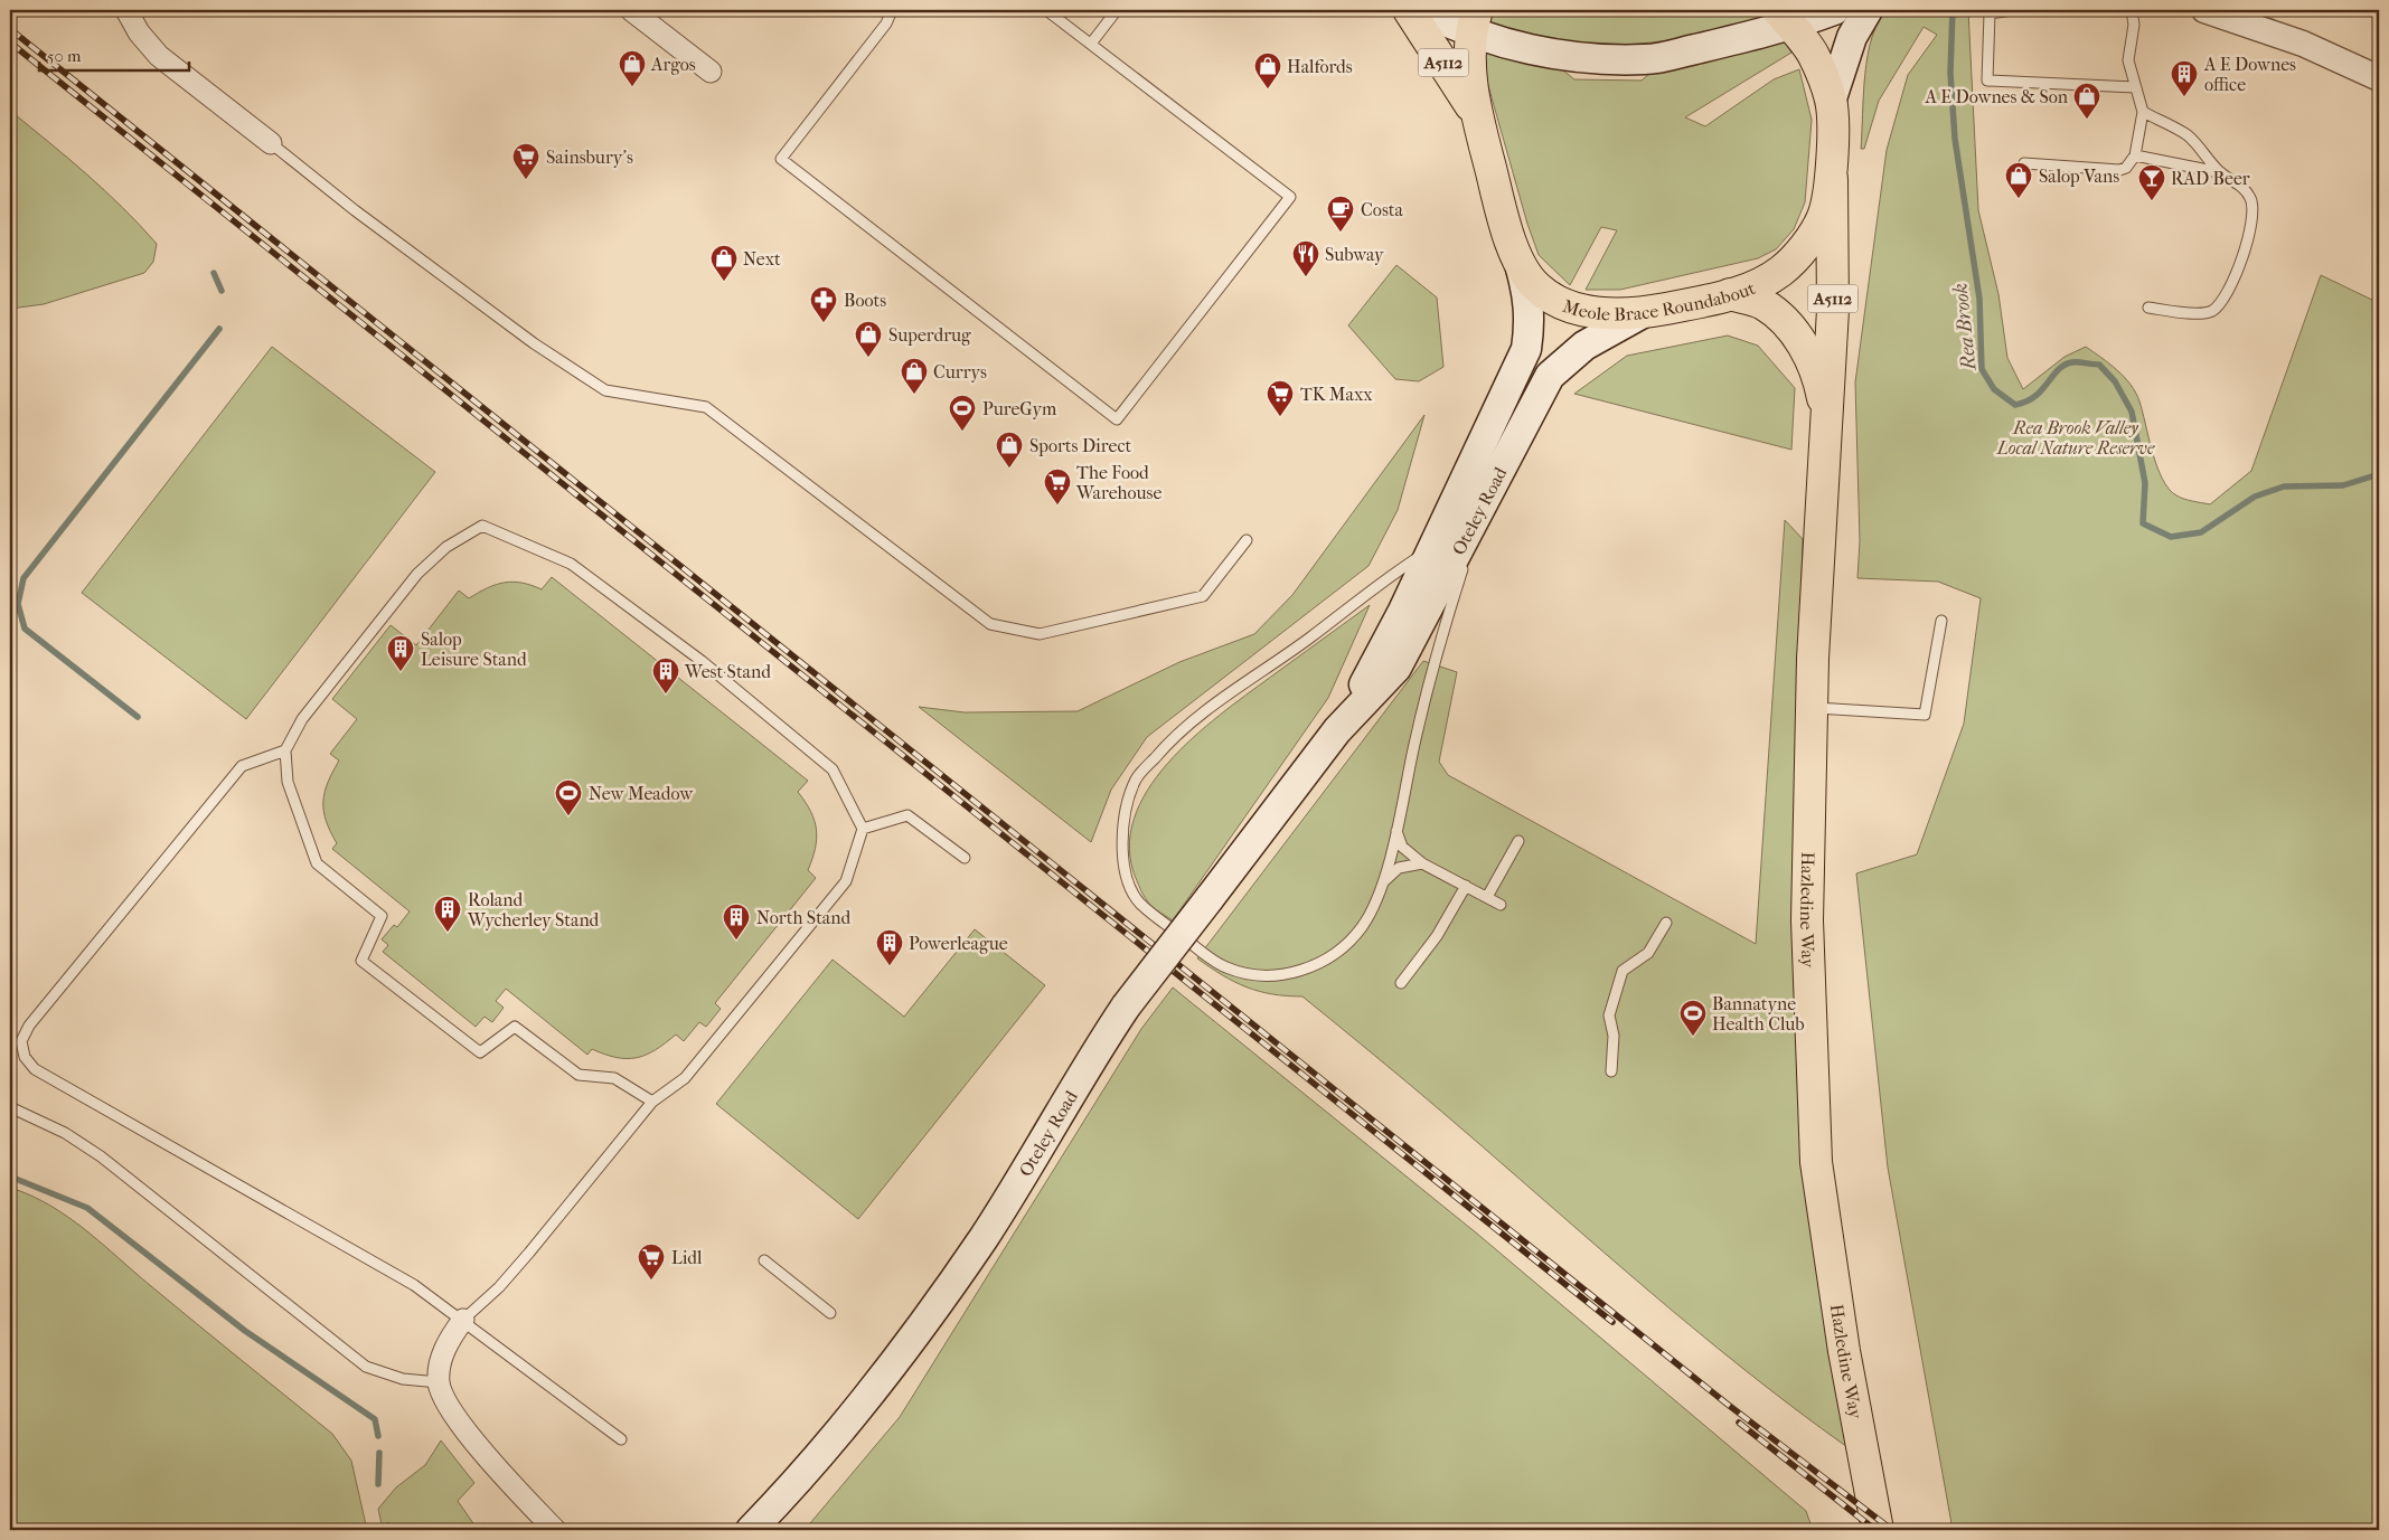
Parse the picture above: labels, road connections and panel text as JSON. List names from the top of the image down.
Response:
{
  "streets": {
    "main road": [
      "A5112",
      "Meole Brace Roundabout",
      "Oteley Road",
      "Hazledine Way"
    ]
  },
  "crossings": [
    ["A5112", "Meole Brace Roundabout"],
    ["Meole Brace Roundabout", "Oteley Road"],
    ["Meole Brace Roundabout", "Hazledine Way"]
  ],
  "water": ["Rea Brook"],
  "parks": ["Rea Brook Valley Local Nature Reserve"],
  "places": {
    "shop": [
      "Argos",
      "Halfords",
      "A E Downes & Son",
      "Salop Vans",
      "Next",
      "Superdrug",
      "Currys",
      "Sports Direct"
    ],
    "building": [
      "A E Downes office",
      "Salop Leisure Stand",
      "West Stand",
      "Roland Wycherley Stand",
      "North Stand",
      "Powerleague"
    ],
    "supermarket": [
      "Sainsbury's",
      "TK Maxx",
      "The Food Warehouse",
      "Lidl"
    ],
    "bar": ["RAD Beer"],
    "cafe": ["Costa"],
    "restaurant": ["Subway"],
    "pharmacy": ["Boots"],
    "sports": ["PureGym", "New Meadow", "Bannatyne Health Club"]
  },
  "scale_bar": "50 m"
}
